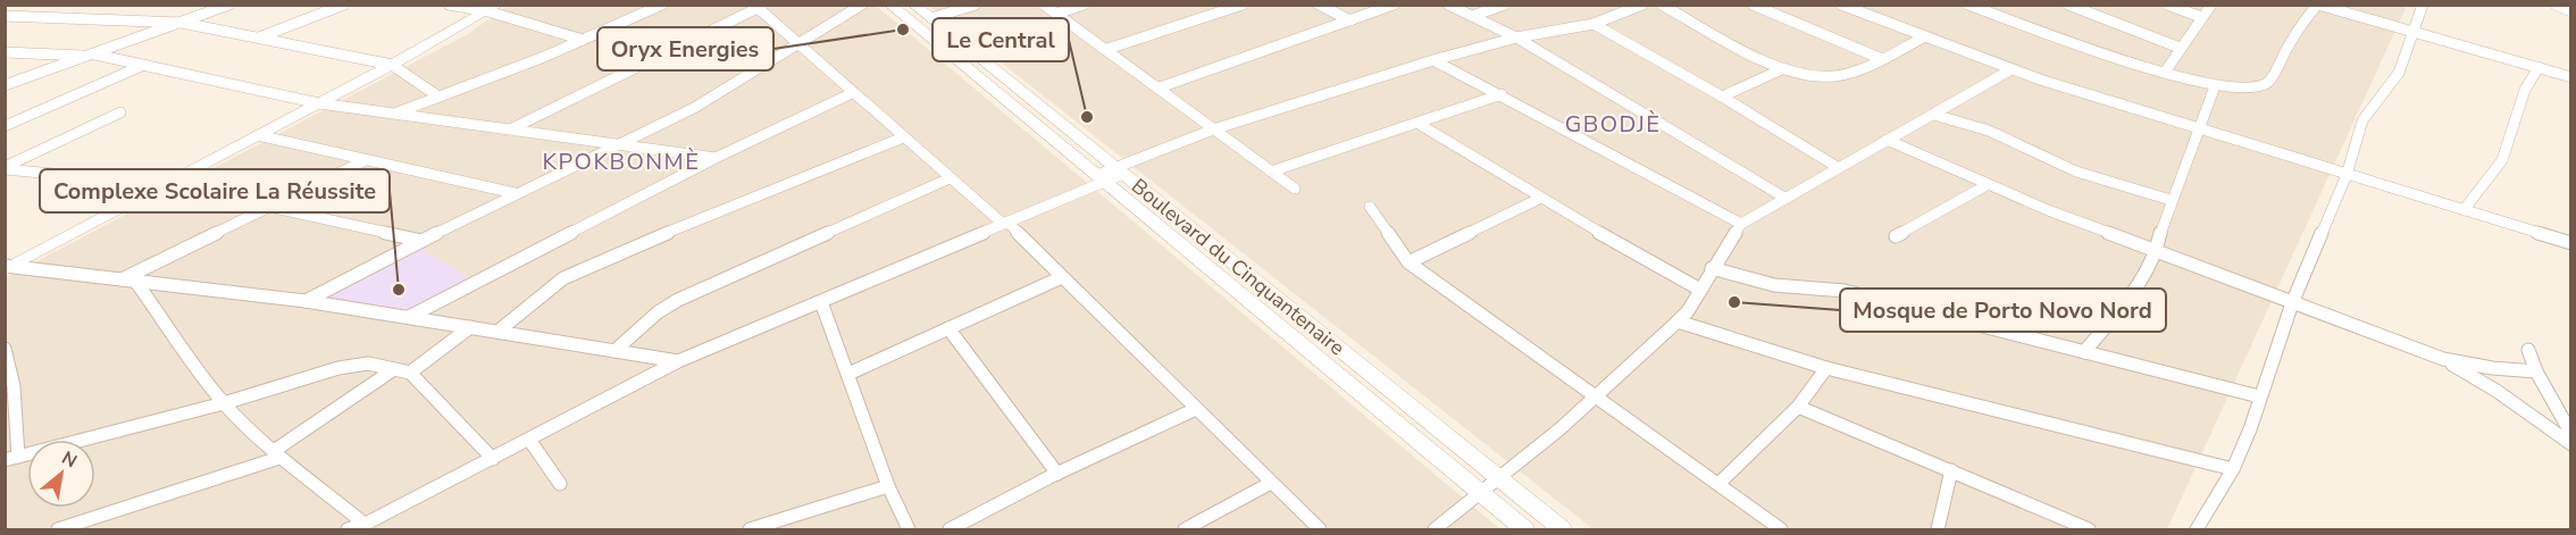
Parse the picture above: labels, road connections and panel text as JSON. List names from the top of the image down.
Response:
{
  "streets": {
    "main road": ["Boulevard du Cinquantenaire"]
  },
  "districts": ["GBODJÈ", "KPOKBONMÈ"],
  "places": [
    "Oryx Energies",
    "Le Central",
    "Complexe Scolaire La Réussite",
    "Mosque de Porto Novo Nord"
  ],
  "north": "top right"
}
